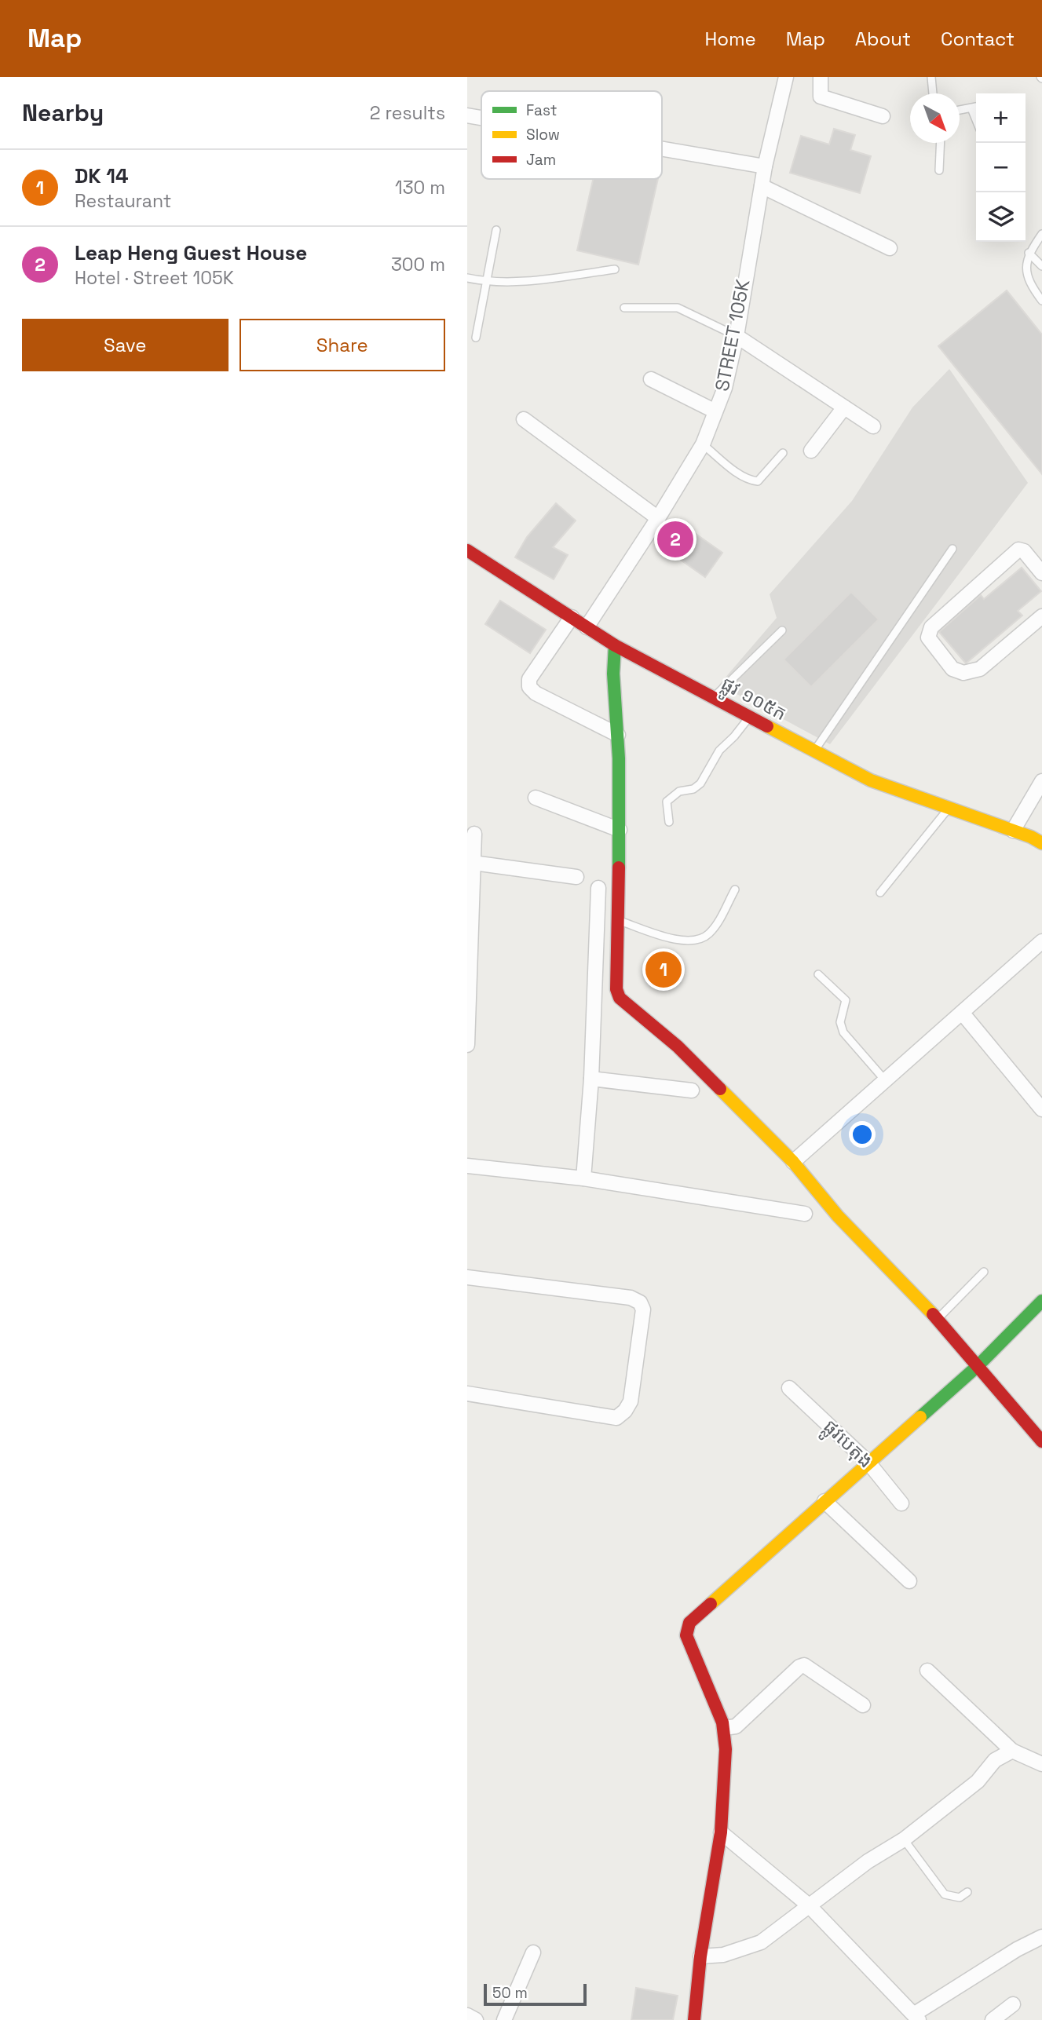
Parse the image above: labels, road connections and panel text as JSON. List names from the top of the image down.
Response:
{
  "streets": {
    "street": ["STREET 105K", "ផ្លូវ ១០៥ក", "ផ្លូវបេតុង"]
  },
  "crossings": [
    ["STREET 105K", "ផ្លូវ ១០៥ក"]
  ],
  "legend": ["Fast", "Slow", "Jam"],
  "scale_bar": "50 m",
  "north": "bottom right",
  "page": {
    "header": "Map",
    "nav": [
      "Home",
      "Map",
      "About",
      "Contact"
    ],
    "heading": ["Nearby", "2 results"],
    "map_buttons": ["+", "−"],
    "list": [
      {
        "mark": "1",
        "name": "DK 14",
        "note": "Restaurant",
        "value": "130 m"
      },
      {
        "mark": "2",
        "name": "Leap Heng Guest House",
        "note": "Hotel · Street 105K",
        "value": "300 m"
      }
    ],
    "buttons": ["Save", "Share"],
    "pins": ["2", "1"],
    "scale": "50 m"
  }
}
